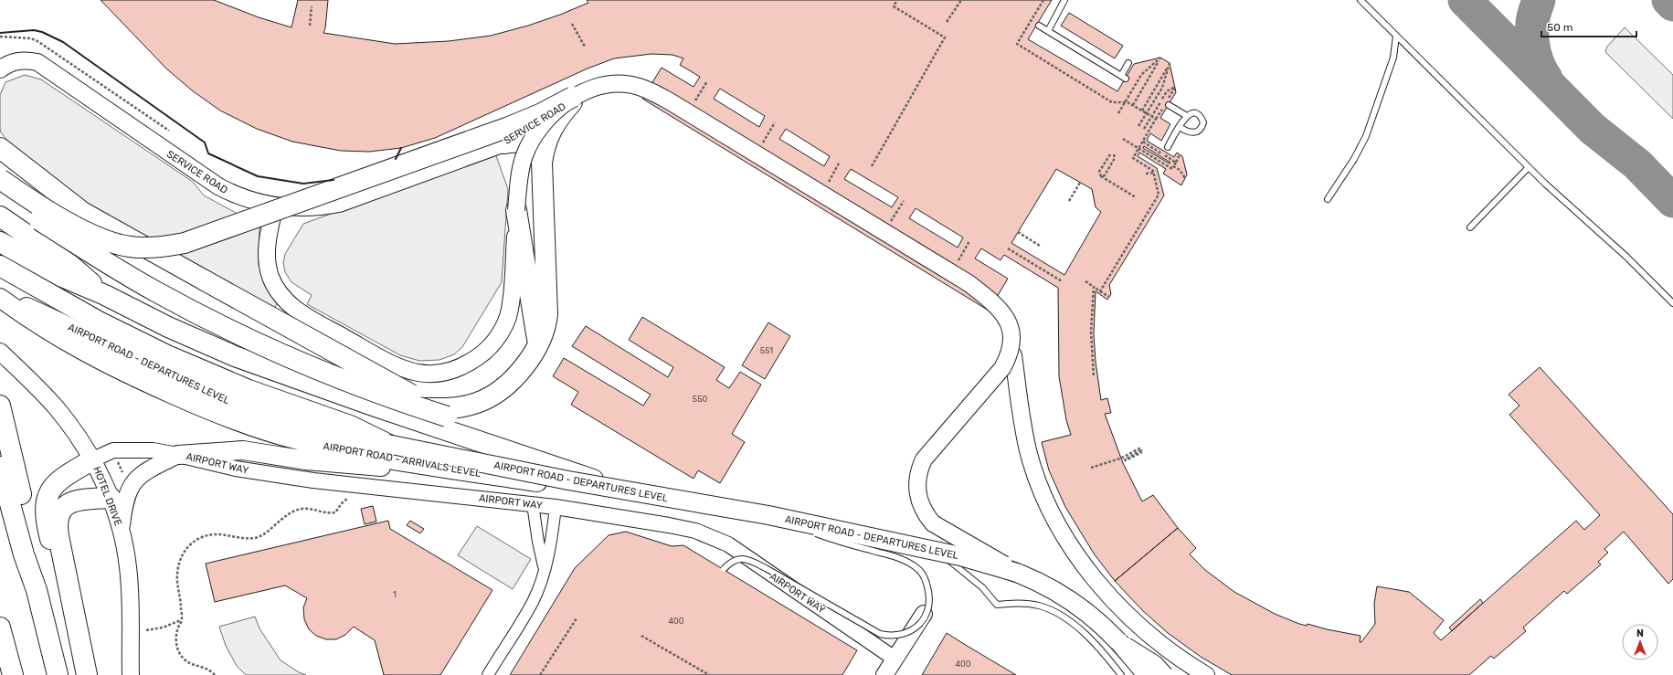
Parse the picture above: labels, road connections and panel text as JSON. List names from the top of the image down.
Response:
{
  "streets": {
    "main road": [
      "SERVICE ROAD",
      "AIRPORT ROAD - DEPARTURES LEVEL",
      "AIRPORT ROAD - ARRIVALS LEVEL",
      "HOTEL DRIVE"
    ],
    "street": ["AIRPORT WAY"]
  },
  "crossings": [
    ["AIRPORT ROAD - DEPARTURES LEVEL", "AIRPORT ROAD - ARRIVALS LEVEL"],
    ["AIRPORT WAY", "HOTEL DRIVE"]
  ],
  "house_numbers": [
    "551",
    "550",
    "1",
    "400",
    "400"
  ],
  "scale_bar": "50 m",
  "north": "top"
}
